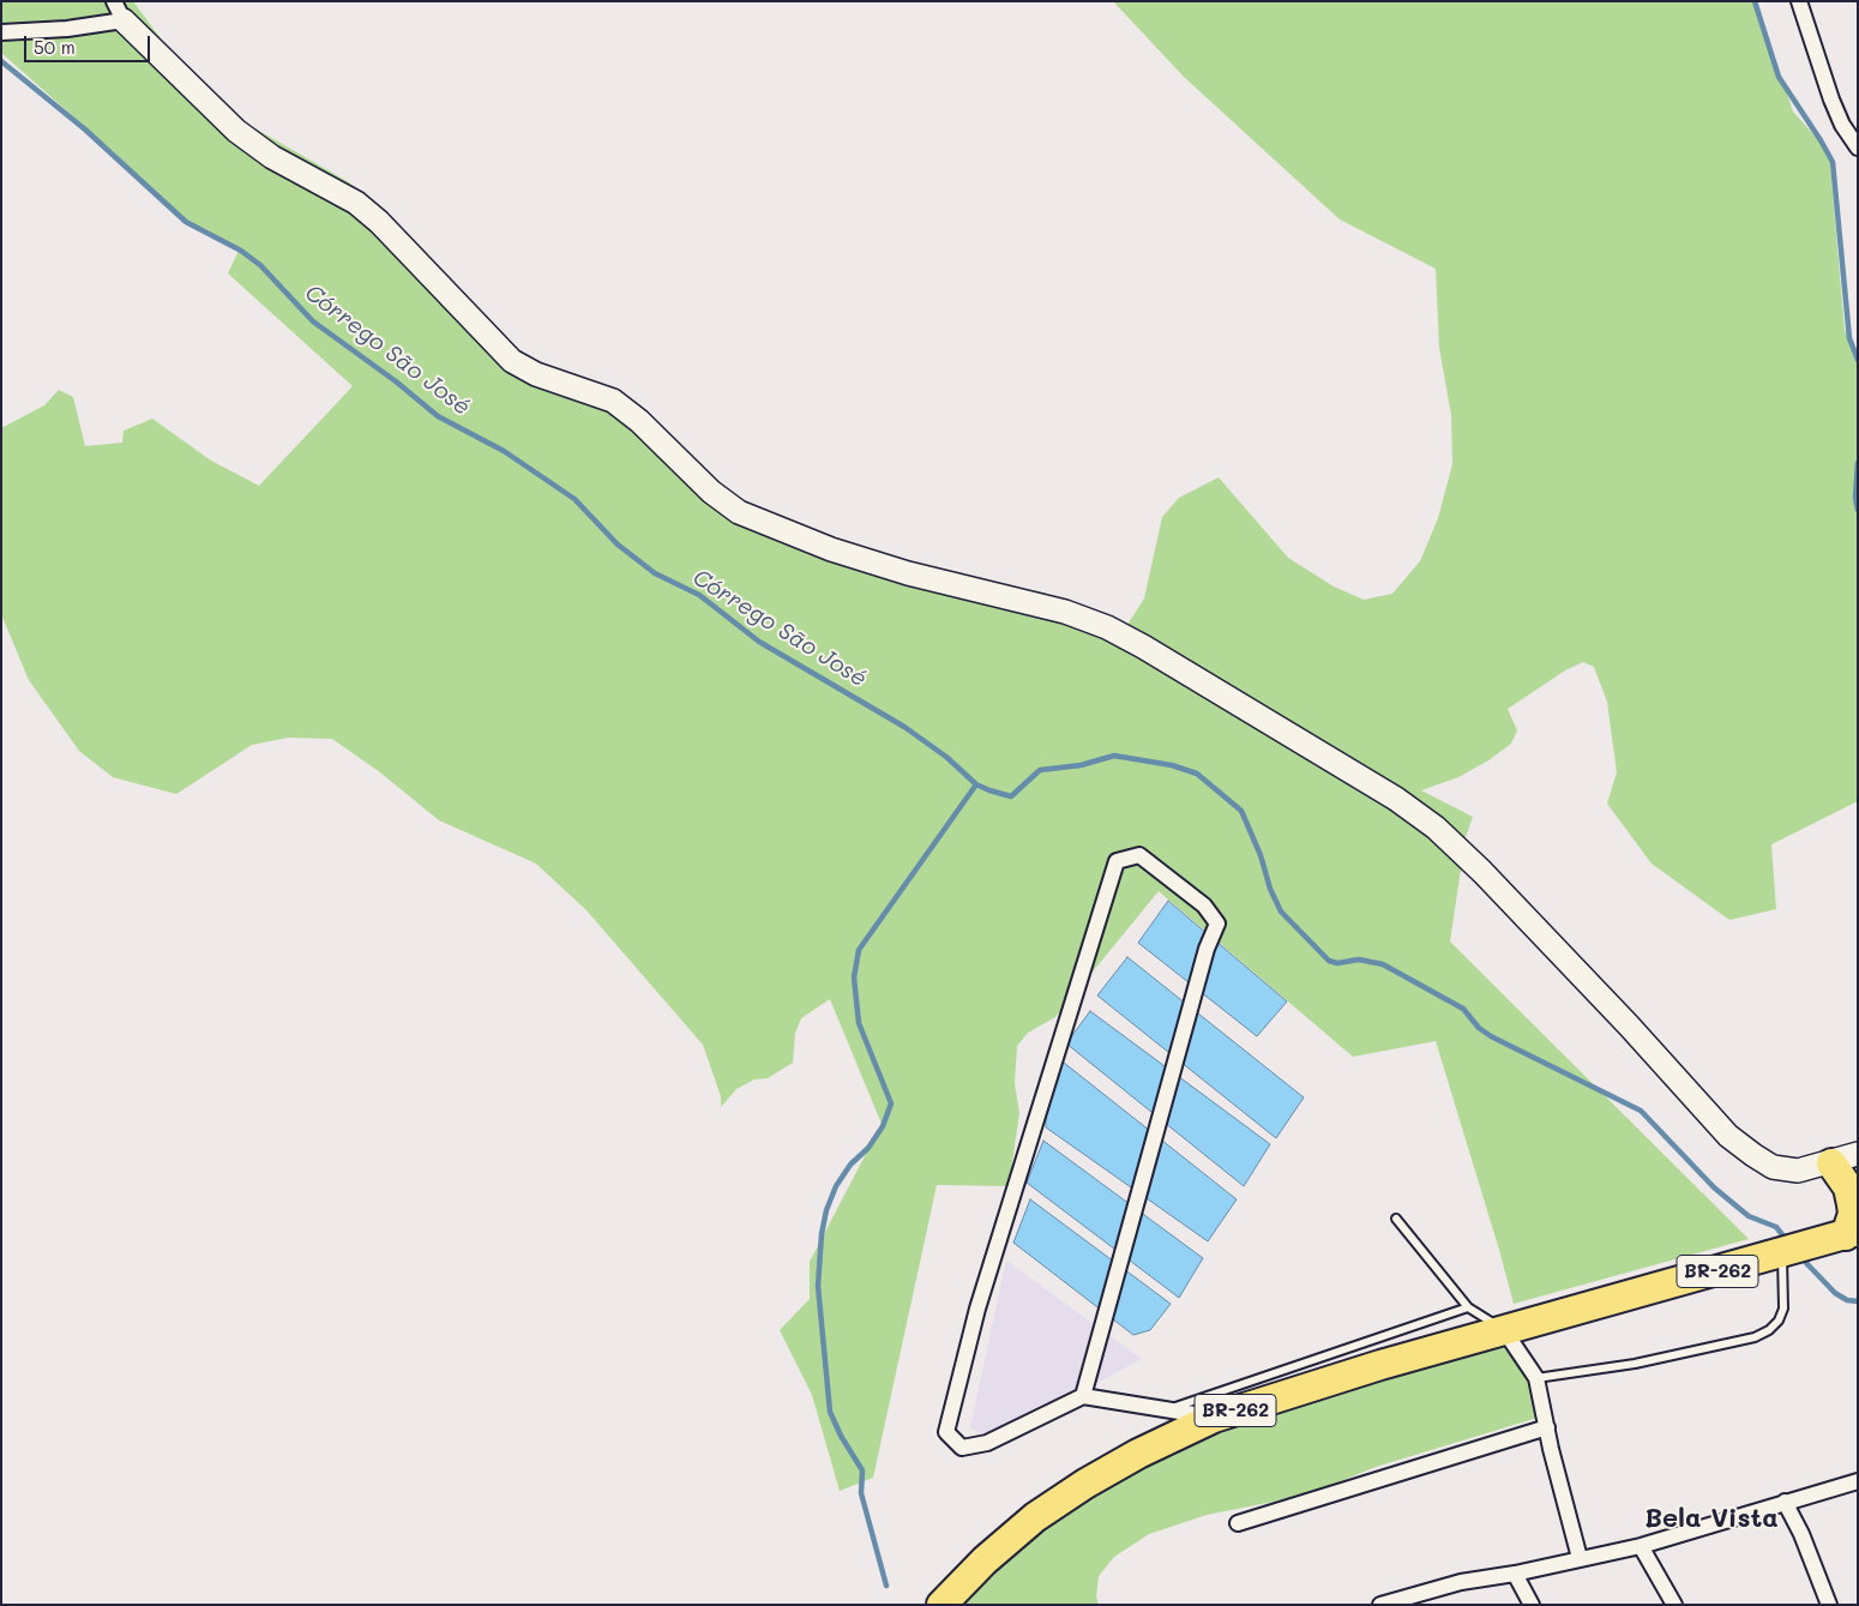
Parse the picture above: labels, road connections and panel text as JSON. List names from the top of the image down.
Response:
{
  "streets": {
    "highway": ["BR-262"]
  },
  "districts": ["Bela Vista"],
  "water": ["Córrego São José"],
  "scale_bar": "50 m"
}
